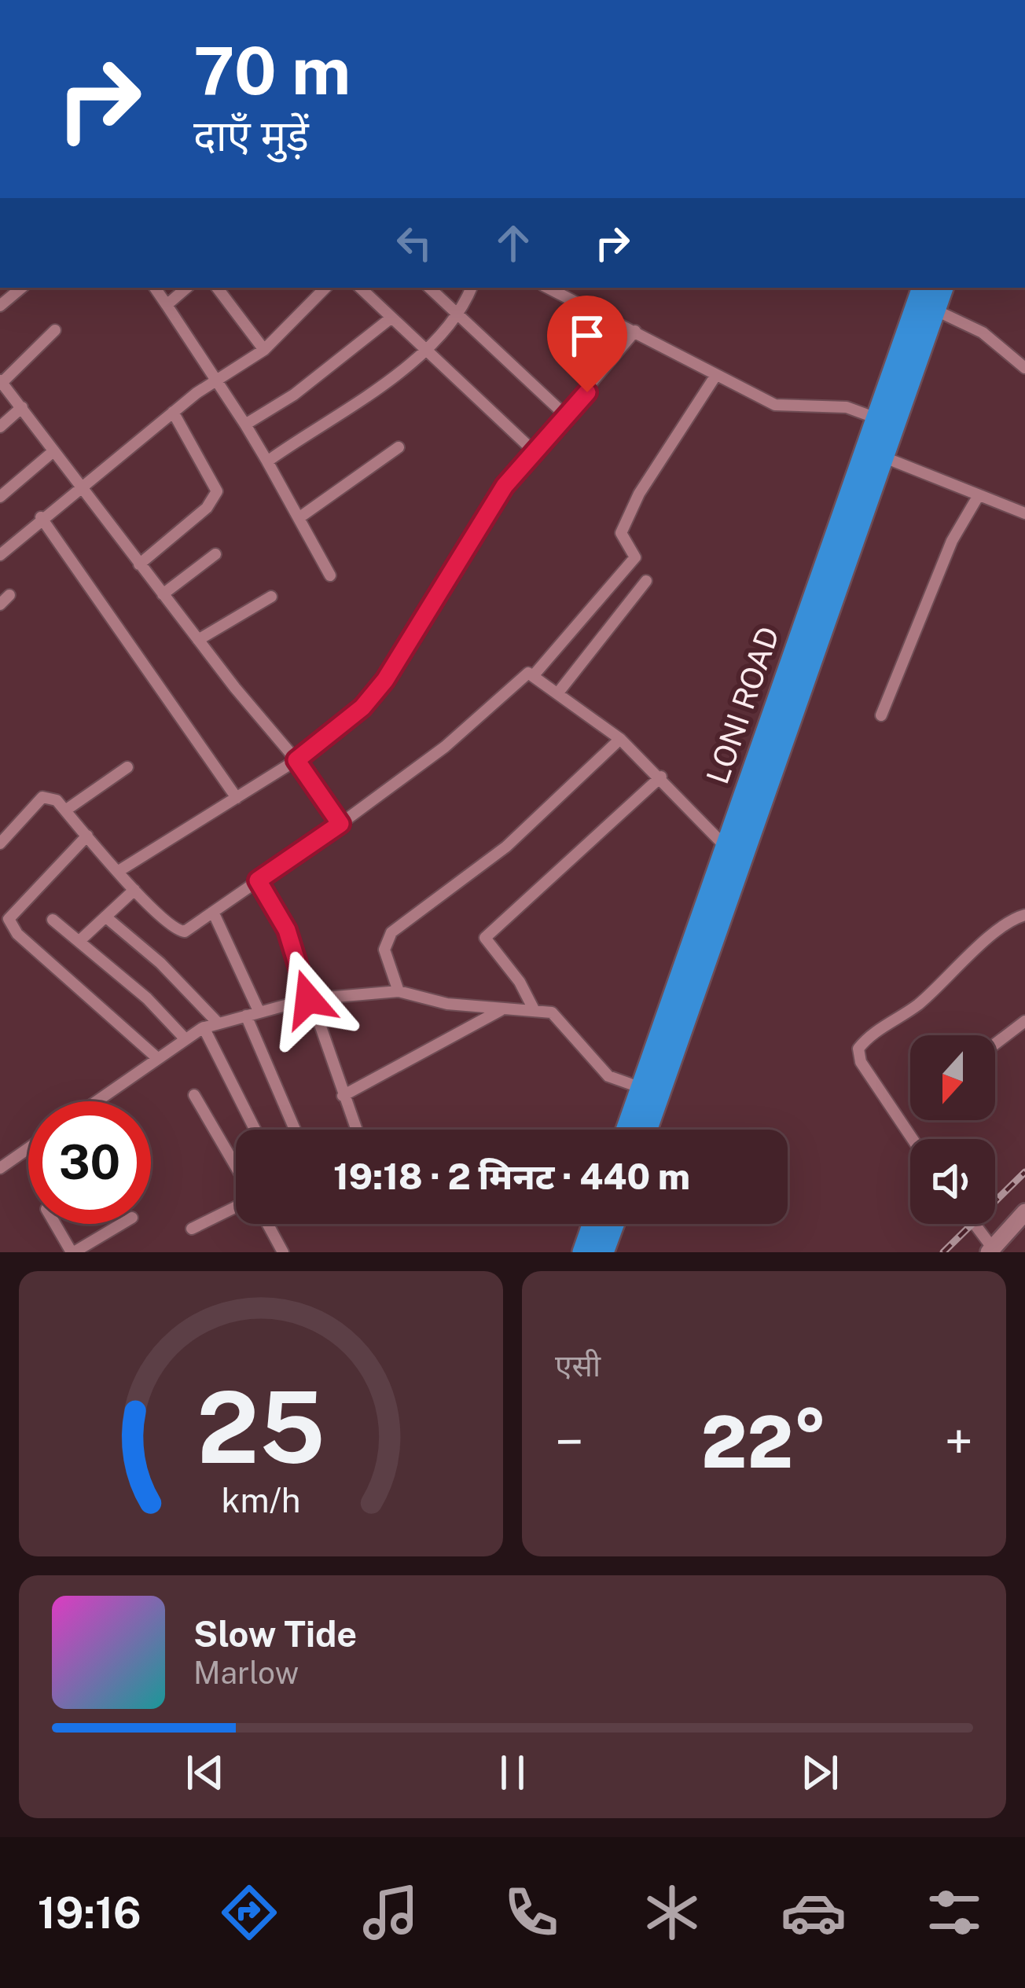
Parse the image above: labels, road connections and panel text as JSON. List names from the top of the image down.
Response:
{
  "streets": {
    "highway": ["LONI ROAD"]
  },
  "north": "bottom",
  "page": {
    "turn": ["70 m", "दाएँ मुड़ें"],
    "limit": "30",
    "trip": "19:18 · 2 मिनट · 440 m",
    "tile": "एसी",
    "heat": ["−", "22°", "+"],
    "song": ["Slow Tide", "Marlow"],
    "tabs": "19:16",
    "gauge": ["25", "km/h"]
  }
}
